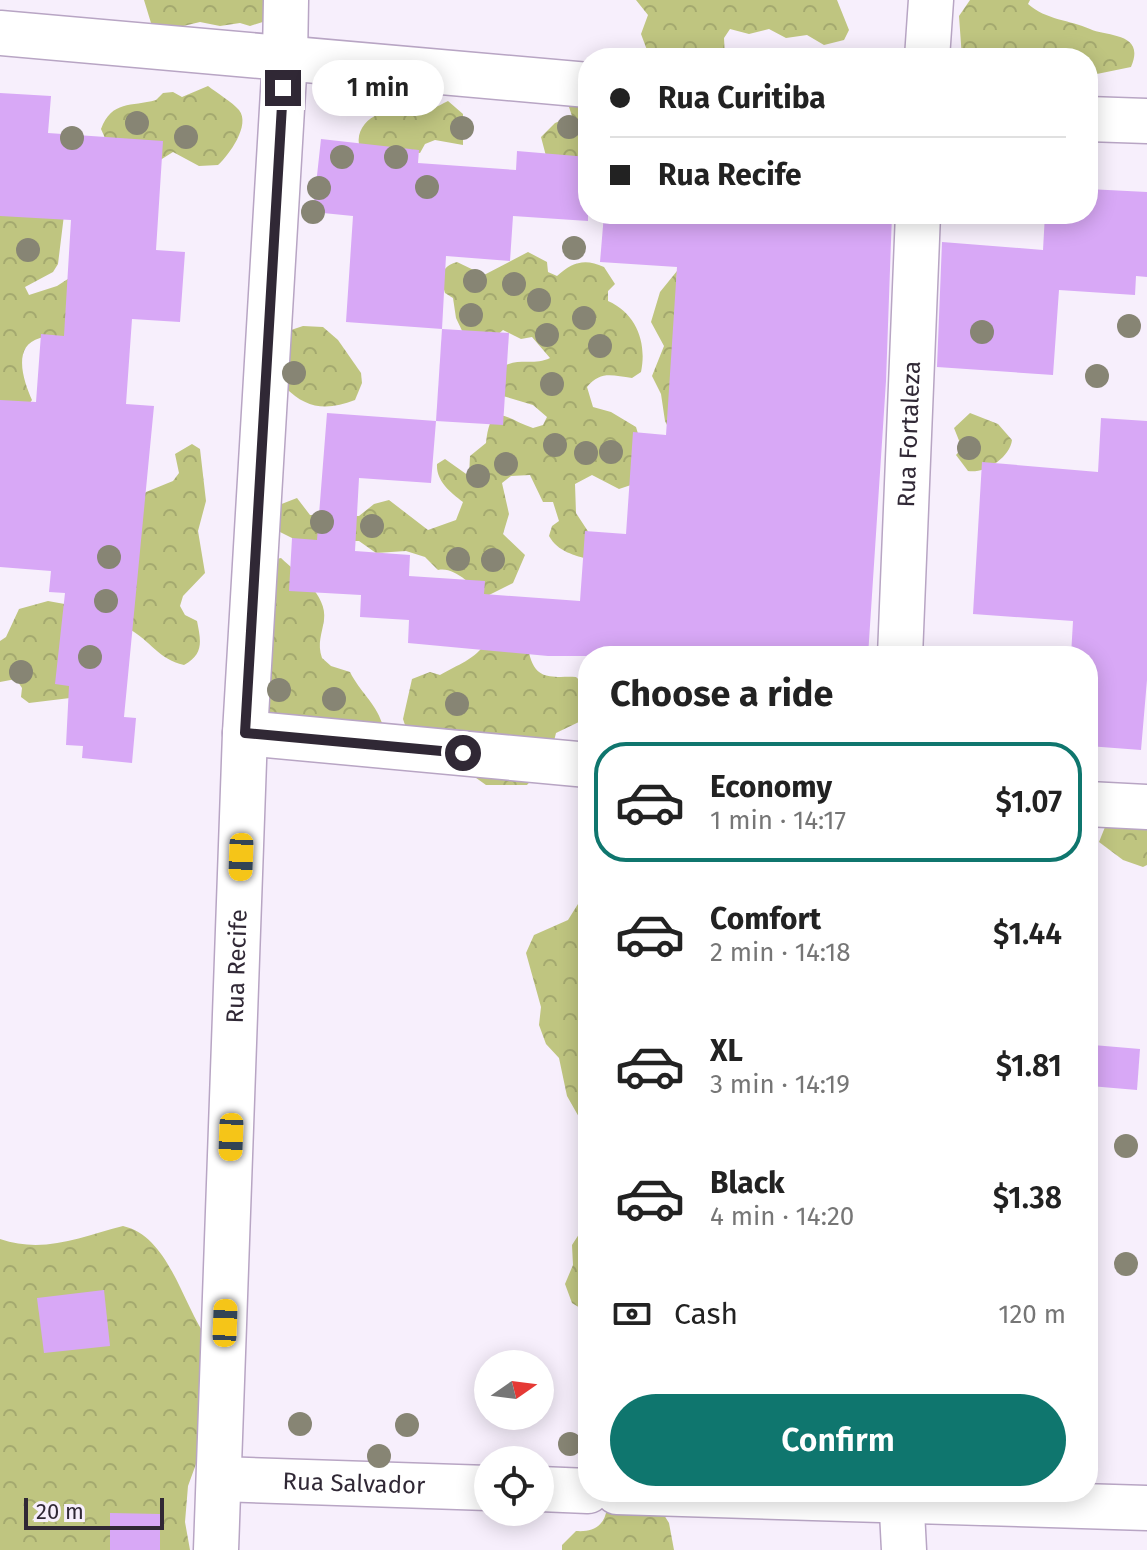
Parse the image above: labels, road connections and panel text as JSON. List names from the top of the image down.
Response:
{
  "streets": {
    "street": ["Rua Fortaleza", "Rua Recife", "Rua Salvador"]
  },
  "crossings": [
    ["Rua Recife", "Rua Salvador"]
  ],
  "scale_bar": "20 m",
  "north": "right",
  "page": {
    "banner": ["Rua Curitiba", "Rua Recife"],
    "bubble": "1 min",
    "heading": "Choose a ride",
    "list": [
      {
        "name": "Economy",
        "note": "1 min · 14:17",
        "value": "$1.07"
      },
      {
        "name": "Comfort",
        "note": "2 min · 14:18",
        "value": "$1.44"
      },
      {
        "name": "XL",
        "note": "3 min · 14:19",
        "value": "$1.81"
      },
      {
        "name": "Black",
        "note": "4 min · 14:20",
        "value": "$1.38"
      }
    ],
    "pay": ["Cash", "120 m"],
    "buttons": "Confirm",
    "scale": "20 m"
  }
}
